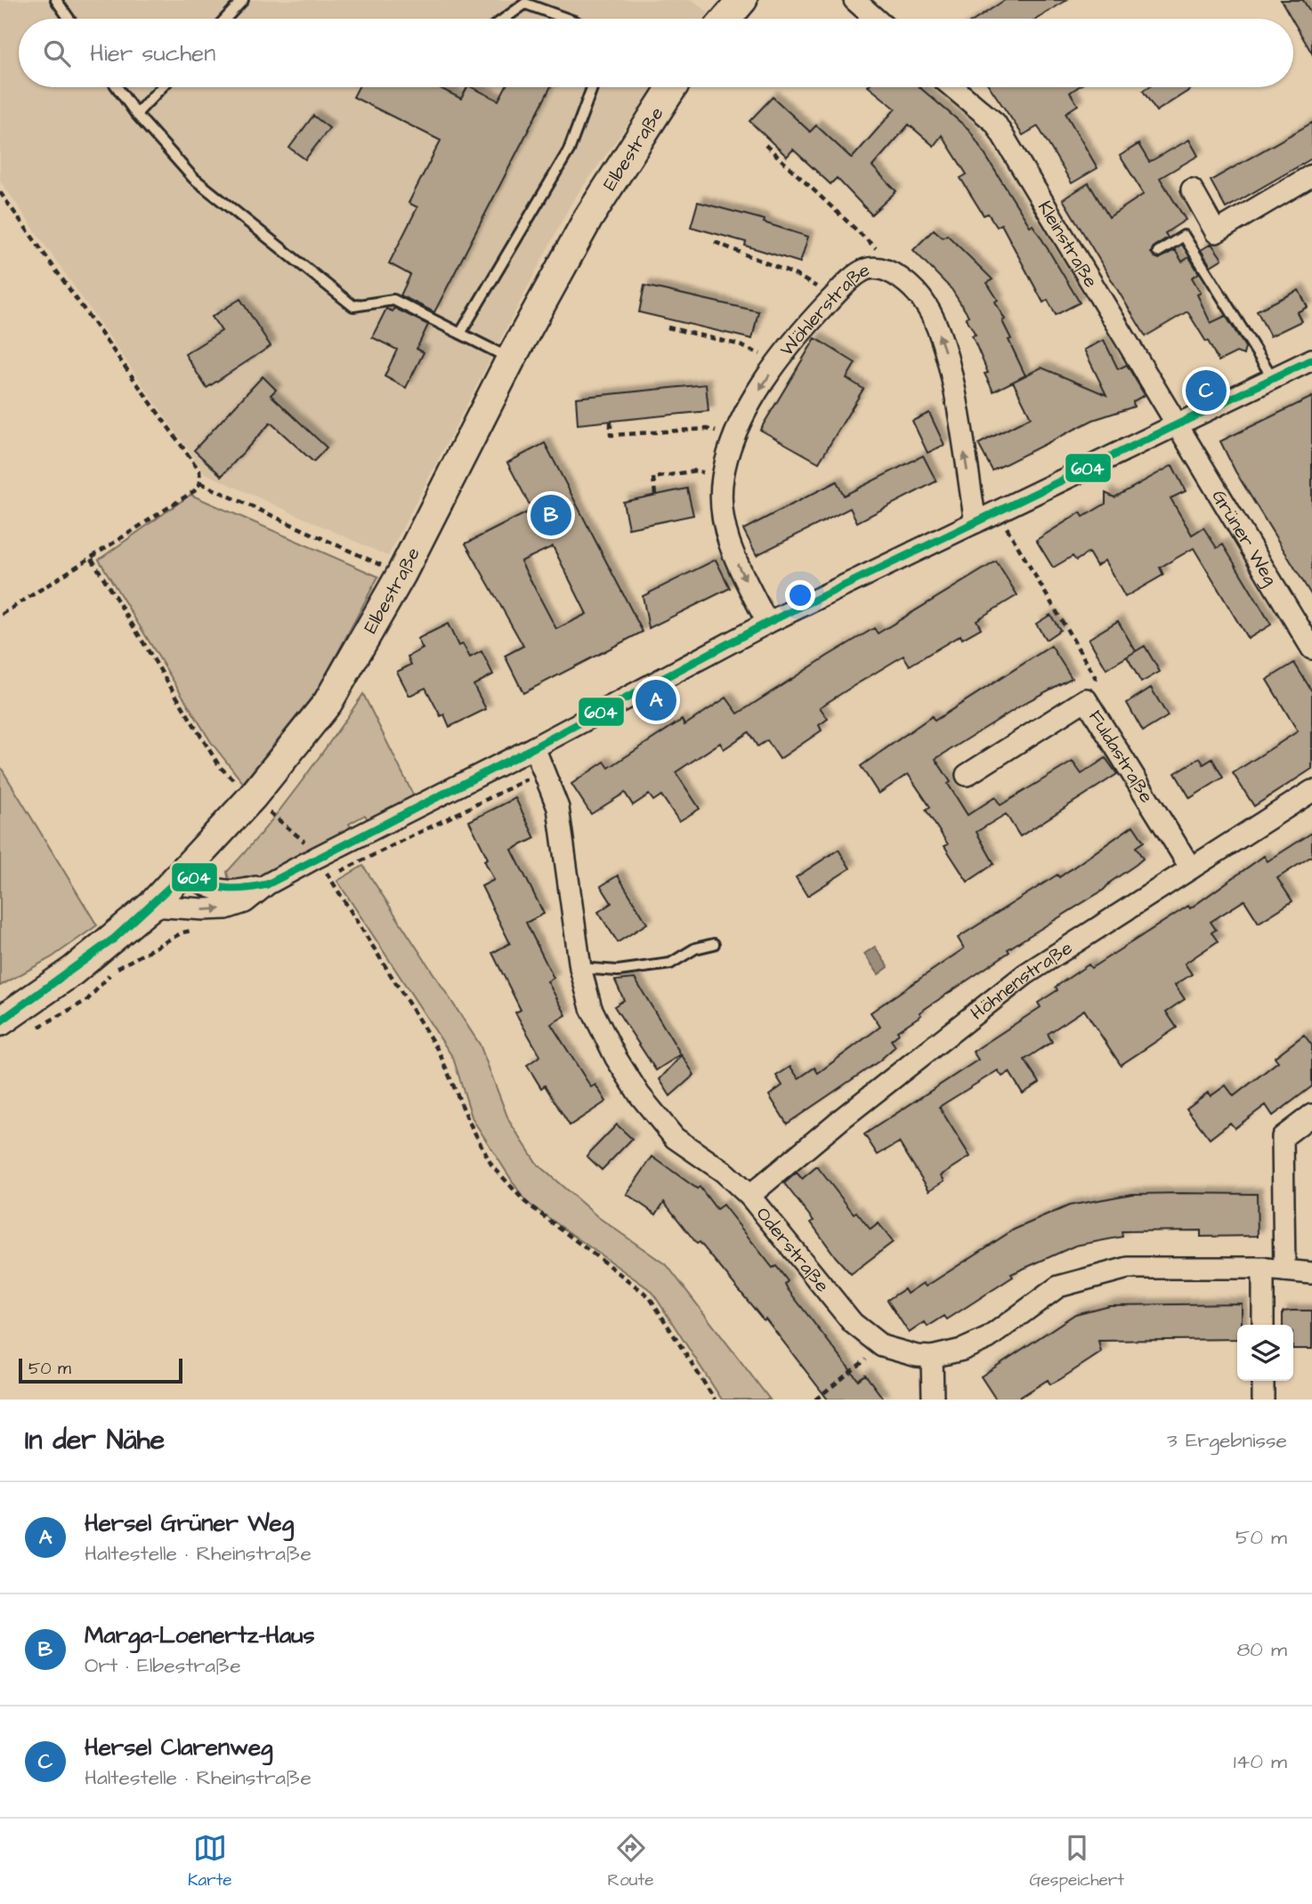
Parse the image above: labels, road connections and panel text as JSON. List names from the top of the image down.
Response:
{
  "streets": {
    "main road": ["Elbestraße"],
    "street": [
      "Kleinstraße",
      "Wöhlerstraße",
      "Grüner Weg",
      "Fuldastraße",
      "Höhnenstraße",
      "Oderstraße"
    ]
  },
  "crossings": [
    ["Kleinstraße", "Grüner Weg"],
    ["Fuldastraße", "Höhnenstraße"],
    ["Höhnenstraße", "Oderstraße"]
  ],
  "lines": ["transit line 604"],
  "scale_bar": "50 m",
  "page": {
    "search": "Hier suchen",
    "pins": ["C", "B", "A"],
    "scale": "50 m",
    "heading": ["In der Nähe", "3 Ergebnisse"],
    "list": [
      {
        "mark": "A",
        "name": "Hersel Grüner Weg",
        "note": "Haltestelle · Rheinstraße",
        "value": "50 m"
      },
      {
        "mark": "B",
        "name": "Marga-Loenertz-Haus",
        "note": "Ort · Elbestraße",
        "value": "80 m"
      },
      {
        "mark": "C",
        "name": "Hersel Clarenweg",
        "note": "Haltestelle · Rheinstraße",
        "value": "140 m"
      }
    ],
    "nav": ["Karte", "Route", "Gespeichert"]
  }
}
